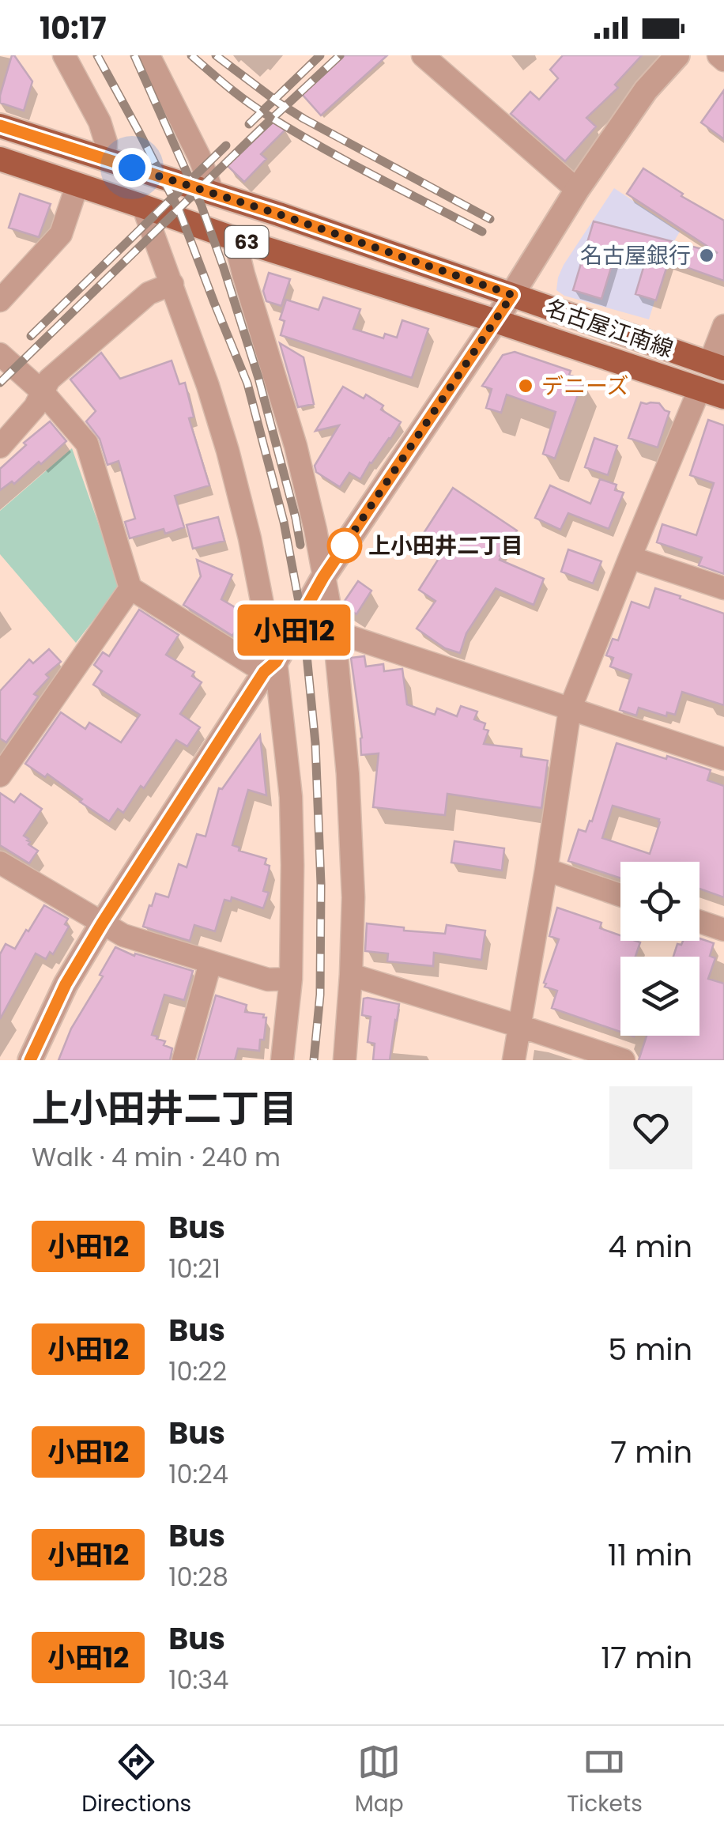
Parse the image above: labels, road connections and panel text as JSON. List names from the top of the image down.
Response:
{
  "streets": {
    "main road": ["63", "名古屋江南線"]
  },
  "places": ["名古屋銀行", "デニーズ", "上小田井二丁目"],
  "lines": ["bus line 小田12"],
  "page": {
    "status": "10:17",
    "on_map": "小田12",
    "heading": ["上小田井二丁目", "Walk · 4 min · 240 m"],
    "list": [
      {
        "mark": "小田12",
        "name": "Bus",
        "note": "10:21",
        "value": "4 min"
      },
      {
        "mark": "小田12",
        "name": "Bus",
        "note": "10:22",
        "value": "5 min"
      },
      {
        "mark": "小田12",
        "name": "Bus",
        "note": "10:24",
        "value": "7 min"
      },
      {
        "mark": "小田12",
        "name": "Bus",
        "note": "10:28",
        "value": "11 min"
      },
      {
        "mark": "小田12",
        "name": "Bus",
        "note": "10:34",
        "value": "17 min"
      }
    ],
    "tabs": ["Directions", "Map", "Tickets"]
  }
}
